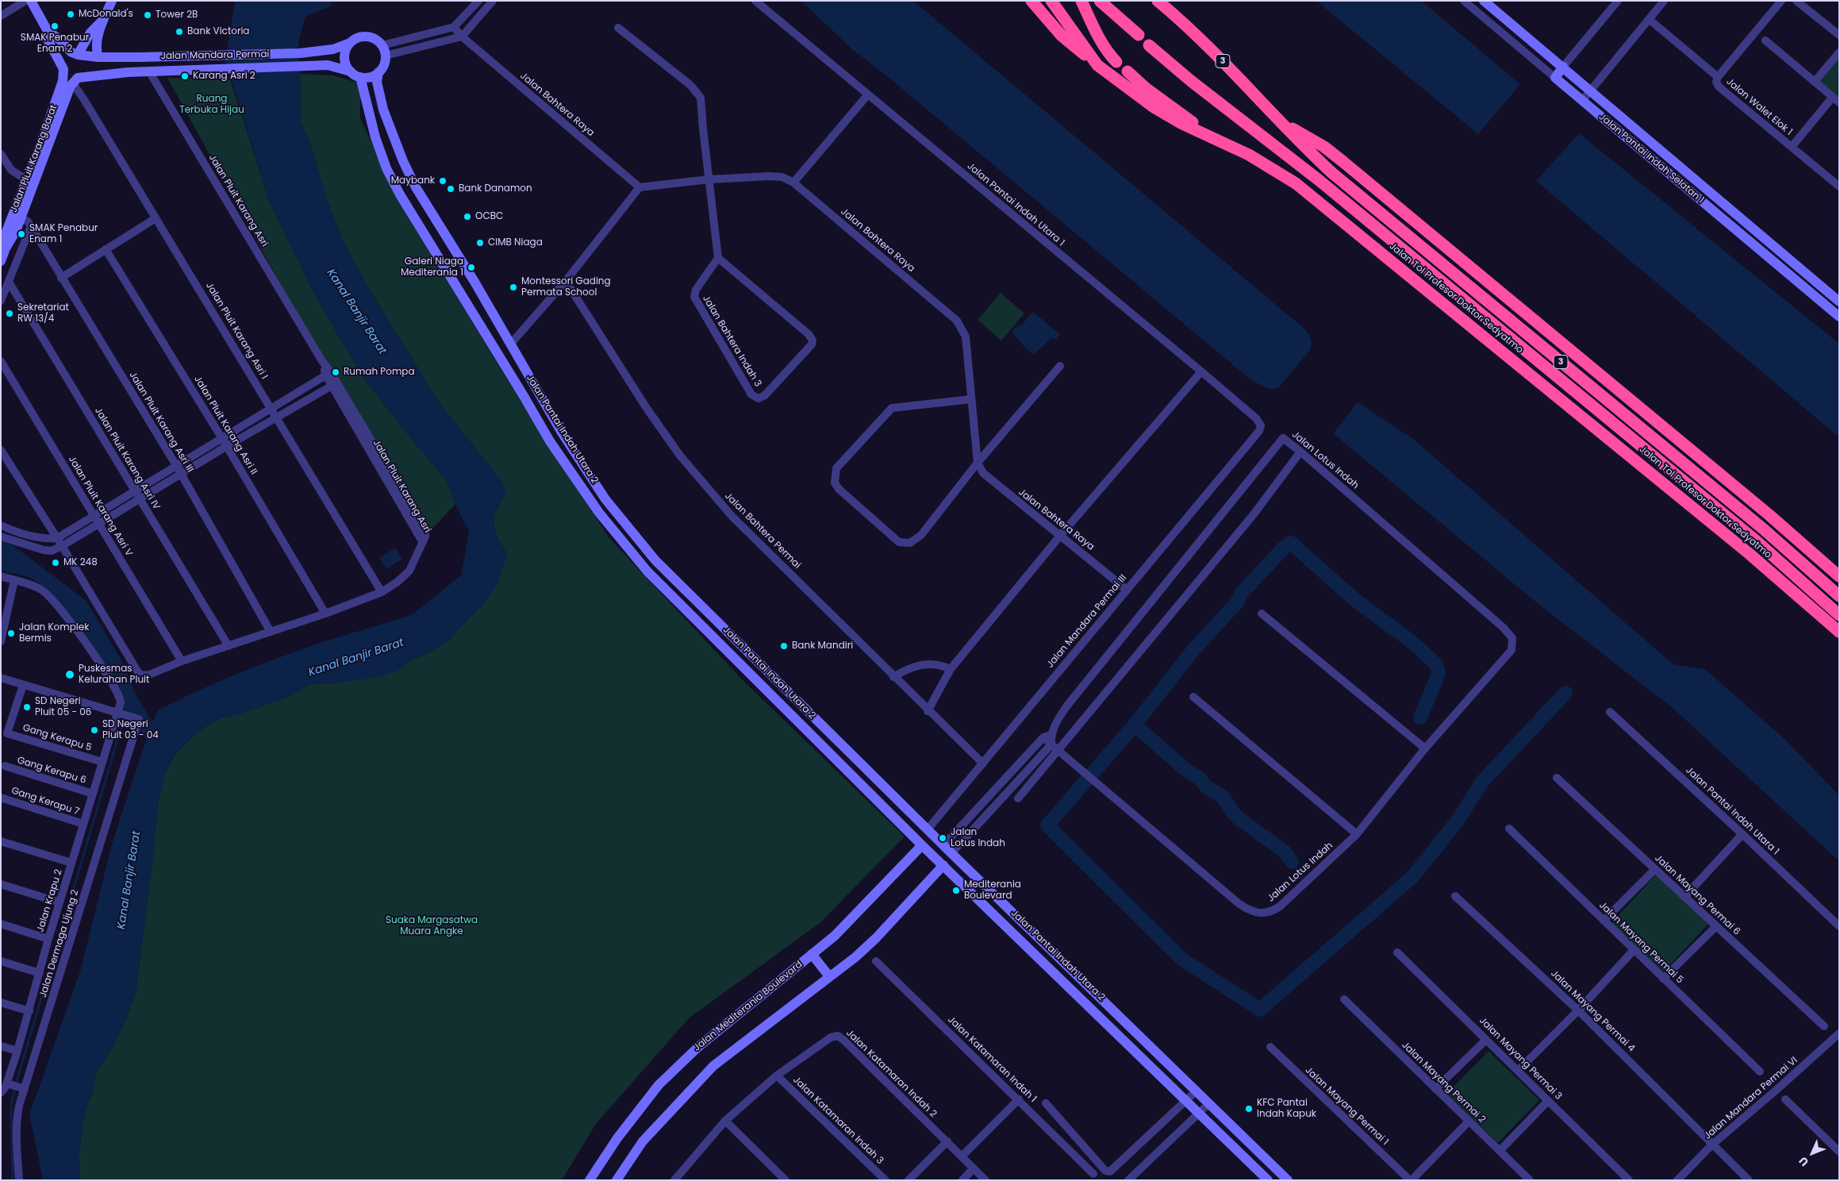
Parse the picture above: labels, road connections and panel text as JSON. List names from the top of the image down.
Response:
{
  "streets": {
    "highway": ["3", "Jalan Tol Profesor Doktor Sedyatmo"],
    "street": [
      "Jalan Mandara Permai",
      "Jalan Bahtera Raya",
      "Jalan Walet Elok 1",
      "Jalan Pluit Karang Barat",
      "Jalan Pantai Indah Selatan 1",
      "Jalan Pluit Karang Asri",
      "Jalan Pantai Indah Utara 1",
      "Jalan Pluit Karang Asri I",
      "Jalan Bahtera Indah 3",
      "Jalan Pluit Karang Asri III",
      "Jalan Pluit Karang Asri II",
      "Jalan Pantai Indah Utara 2",
      "Jalan Pluit Karang Asri IV",
      "Jalan Lotus Indah",
      "Jalan Pluit Karang Asri V",
      "Jalan Bahtera Permai",
      "Jalan Mandara Permai III",
      "Gang Kerapu 5",
      "Gang Kerapu 6",
      "Gang Kerapu 7",
      "Jalan Mayang Permai 6",
      "Jalan Krapu 2",
      "Jalan Mayang Permai 5",
      "Jalan Dermaga Ujung 2",
      "Jalan Mediterania Boulevard",
      "Jalan Mayang Permai 4",
      "Jalan Mayang Permai 3",
      "Jalan Katamaran Indah 1",
      "Jalan Katamaran Indah 2",
      "Jalan Mayang Permai 2",
      "Jalan Mandara Permai VI",
      "Jalan Mayang Permai 1",
      "Jalan Katamaran Indah 3"
    ]
  },
  "crossings": [
    ["Jalan Mandara Permai", "Jalan Pluit Karang Barat"],
    ["Jalan Mandara Permai", "Jalan Pluit Karang Asri"],
    ["Jalan Mandara Permai", "Jalan Pluit Karang Asri I"],
    ["Jalan Mandara Permai", "Jalan Pantai Indah Utara 2"],
    ["Jalan Bahtera Raya", "Jalan Mandara Permai III"],
    ["Jalan Pluit Karang Barat", "Jalan Pluit Karang Asri I"],
    ["Jalan Pluit Karang Barat", "Jalan Pluit Karang Asri III"],
    ["Jalan Pluit Karang Asri", "Jalan Pluit Karang Asri I"],
    ["Jalan Pantai Indah Utara 1", "Jalan Mandara Permai III"],
    ["Jalan Pantai Indah Utara 2", "Jalan Lotus Indah"],
    ["Jalan Pantai Indah Utara 2", "Jalan Mandara Permai III"],
    ["Jalan Pantai Indah Utara 2", "Jalan Mediterania Boulevard"],
    ["Jalan Pantai Indah Utara 2", "Jalan Katamaran Indah 1"],
    ["Jalan Bahtera Permai", "Jalan Mandara Permai III"],
    ["Gang Kerapu 5", "Jalan Krapu 2"],
    ["Gang Kerapu 6", "Jalan Krapu 2"],
    ["Gang Kerapu 7", "Jalan Krapu 2"],
    ["Jalan Krapu 2", "Jalan Dermaga Ujung 2"],
    ["Jalan Mayang Permai 4", "Jalan Mandara Permai VI"],
    ["Jalan Katamaran Indah 2", "Jalan Katamaran Indah 3"]
  ],
  "water": ["Kanal Banjir Barat"],
  "parks": ["Ruang Terbuka Hijau", "Suaka Margasatwa Muara Angke"],
  "places": [
    "McDonald's",
    "Tower 2B",
    "SMAK Penabur Enam 2",
    "Bank Victoria",
    "Karang Asri 2",
    "Maybank",
    "Bank Danamon",
    "OCBC",
    "SMAK Penabur Enam 1",
    "CIMB Niaga",
    "Galeri Niaga Mediterania 1",
    "Montessori Gading Permata School",
    "Sekretariat RW 13/4",
    "Rumah Pompa",
    "MK 248",
    "Jalan Komplek Bermis",
    "Bank Mandiri",
    "Puskesmas Kelurahan Pluit",
    "SD Negeri Pluit 05 - 06",
    "SD Negeri Pluit 03 - 04",
    "Jalan Lotus Indah",
    "Mediterania Boulevard",
    "KFC Pantai Indah Kapuk"
  ],
  "north": "bottom left"
}
